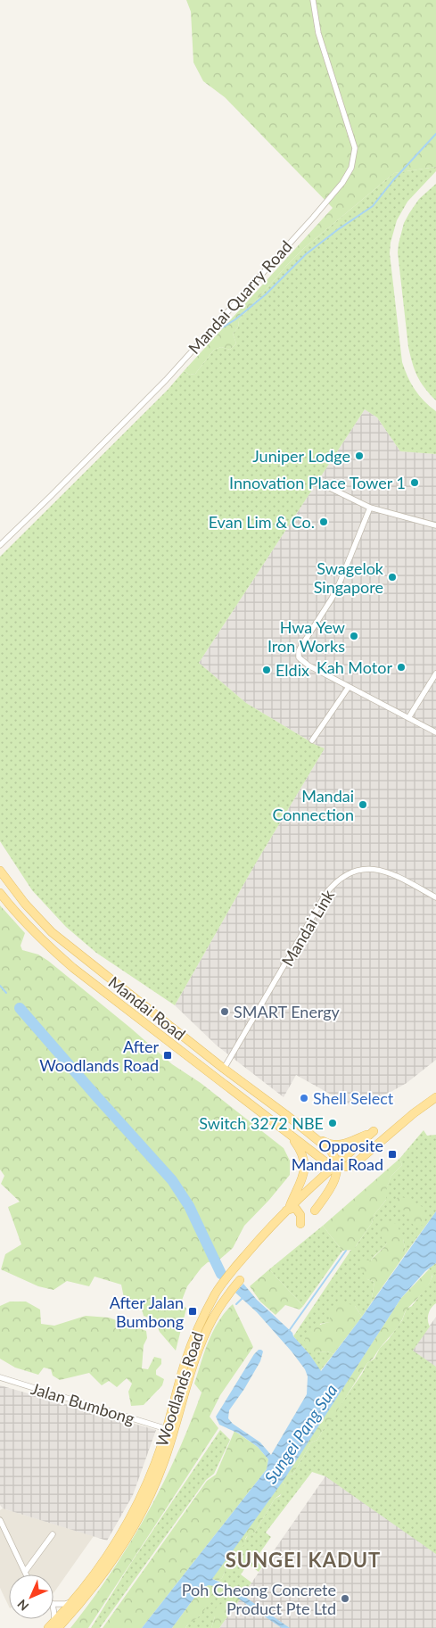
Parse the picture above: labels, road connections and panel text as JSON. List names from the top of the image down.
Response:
{
  "streets": {
    "main road": ["Mandai Road", "Woodlands Road"],
    "street": ["Mandai Quarry Road", "Mandai Link", "Jalan Bumbong"]
  },
  "crossings": [
    ["Mandai Link", "Mandai Road"],
    ["Mandai Road", "Woodlands Road"],
    ["Woodlands Road", "Jalan Bumbong"]
  ],
  "districts": ["SUNGEI KADUT"],
  "water": ["Sungei Pang Sua"],
  "places": {
    "other": [
      "Juniper Lodge",
      "Innovation Place Tower 1",
      "Evan Lim & Co.",
      "Swagelok Singapore",
      "Hwa Yew Iron Works",
      "Kah Motor",
      "Eldix",
      "Mandai Connection",
      "SMART Energy",
      "Shell Select",
      "Switch 3272 NBE",
      "Poh Cheong Concrete Product Pte Ltd"
    ],
    "transit": ["After Woodlands Road", "Opposite Mandai Road", "After Jalan Bumbong"]
  },
  "north": "bottom left"
}
